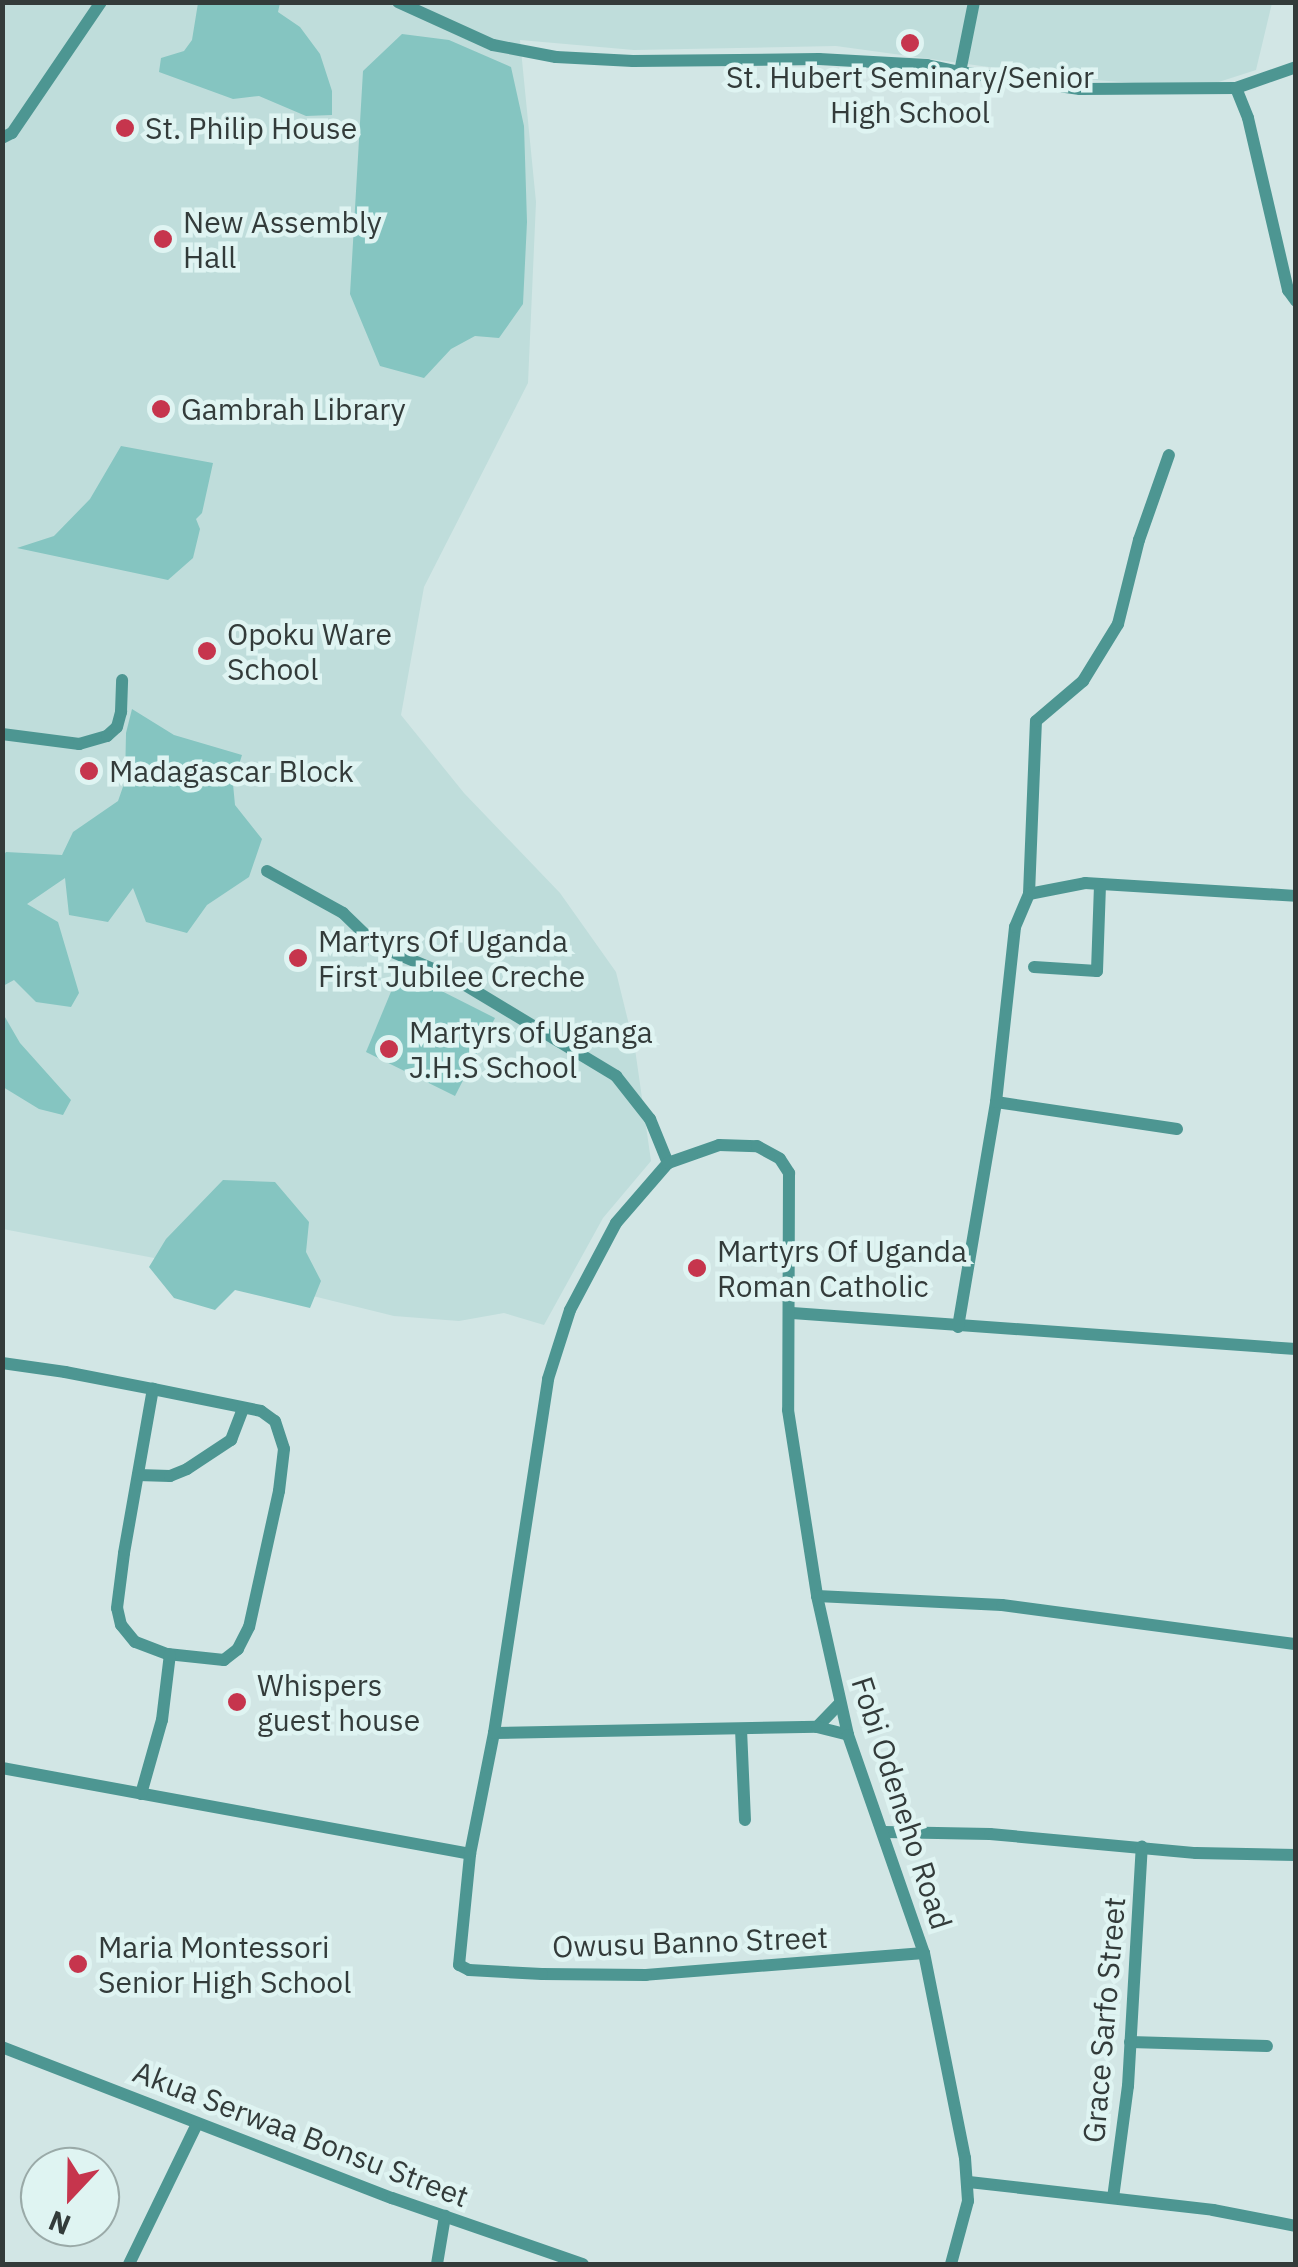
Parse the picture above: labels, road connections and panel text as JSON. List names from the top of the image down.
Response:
{
  "streets": {
    "street": [
      "Fobi Odeneho Road",
      "Owusu Banno Street",
      "Grace Sarfo Street",
      "Akua Serwaa Bonsu Street"
    ]
  },
  "crossings": [
    ["Fobi Odeneho Road", "Owusu Banno Street"]
  ],
  "places": [
    "St. Hubert Seminary/Senior High School",
    "St. Philip House",
    "New Assembly Hall",
    "Gambrah Library",
    "Opoku Ware School",
    "Madagascar Block",
    "Martyrs Of Uganda First Jubilee Creche",
    "Martyrs of Uganga J.H.S School",
    "Martyrs Of Uganda Roman Catholic",
    "Whispers guest house",
    "Maria Montessori Senior High School"
  ],
  "north": "bottom"
}
